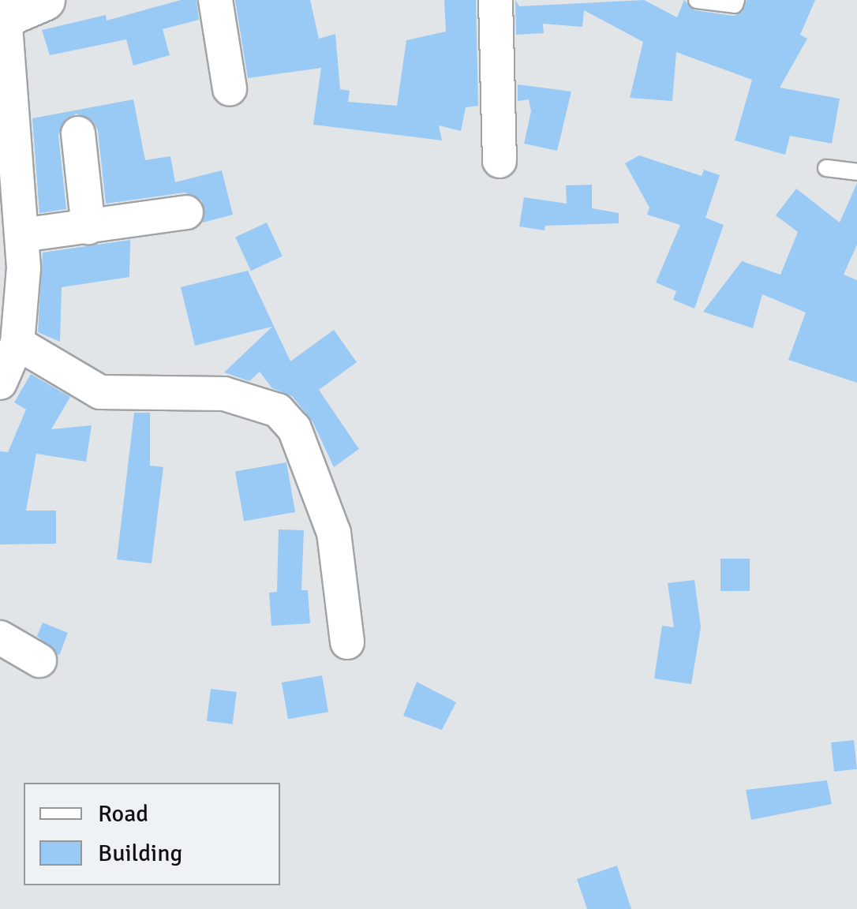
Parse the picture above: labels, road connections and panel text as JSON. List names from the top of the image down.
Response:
{
  "legend": ["Road", "Building"]
}
